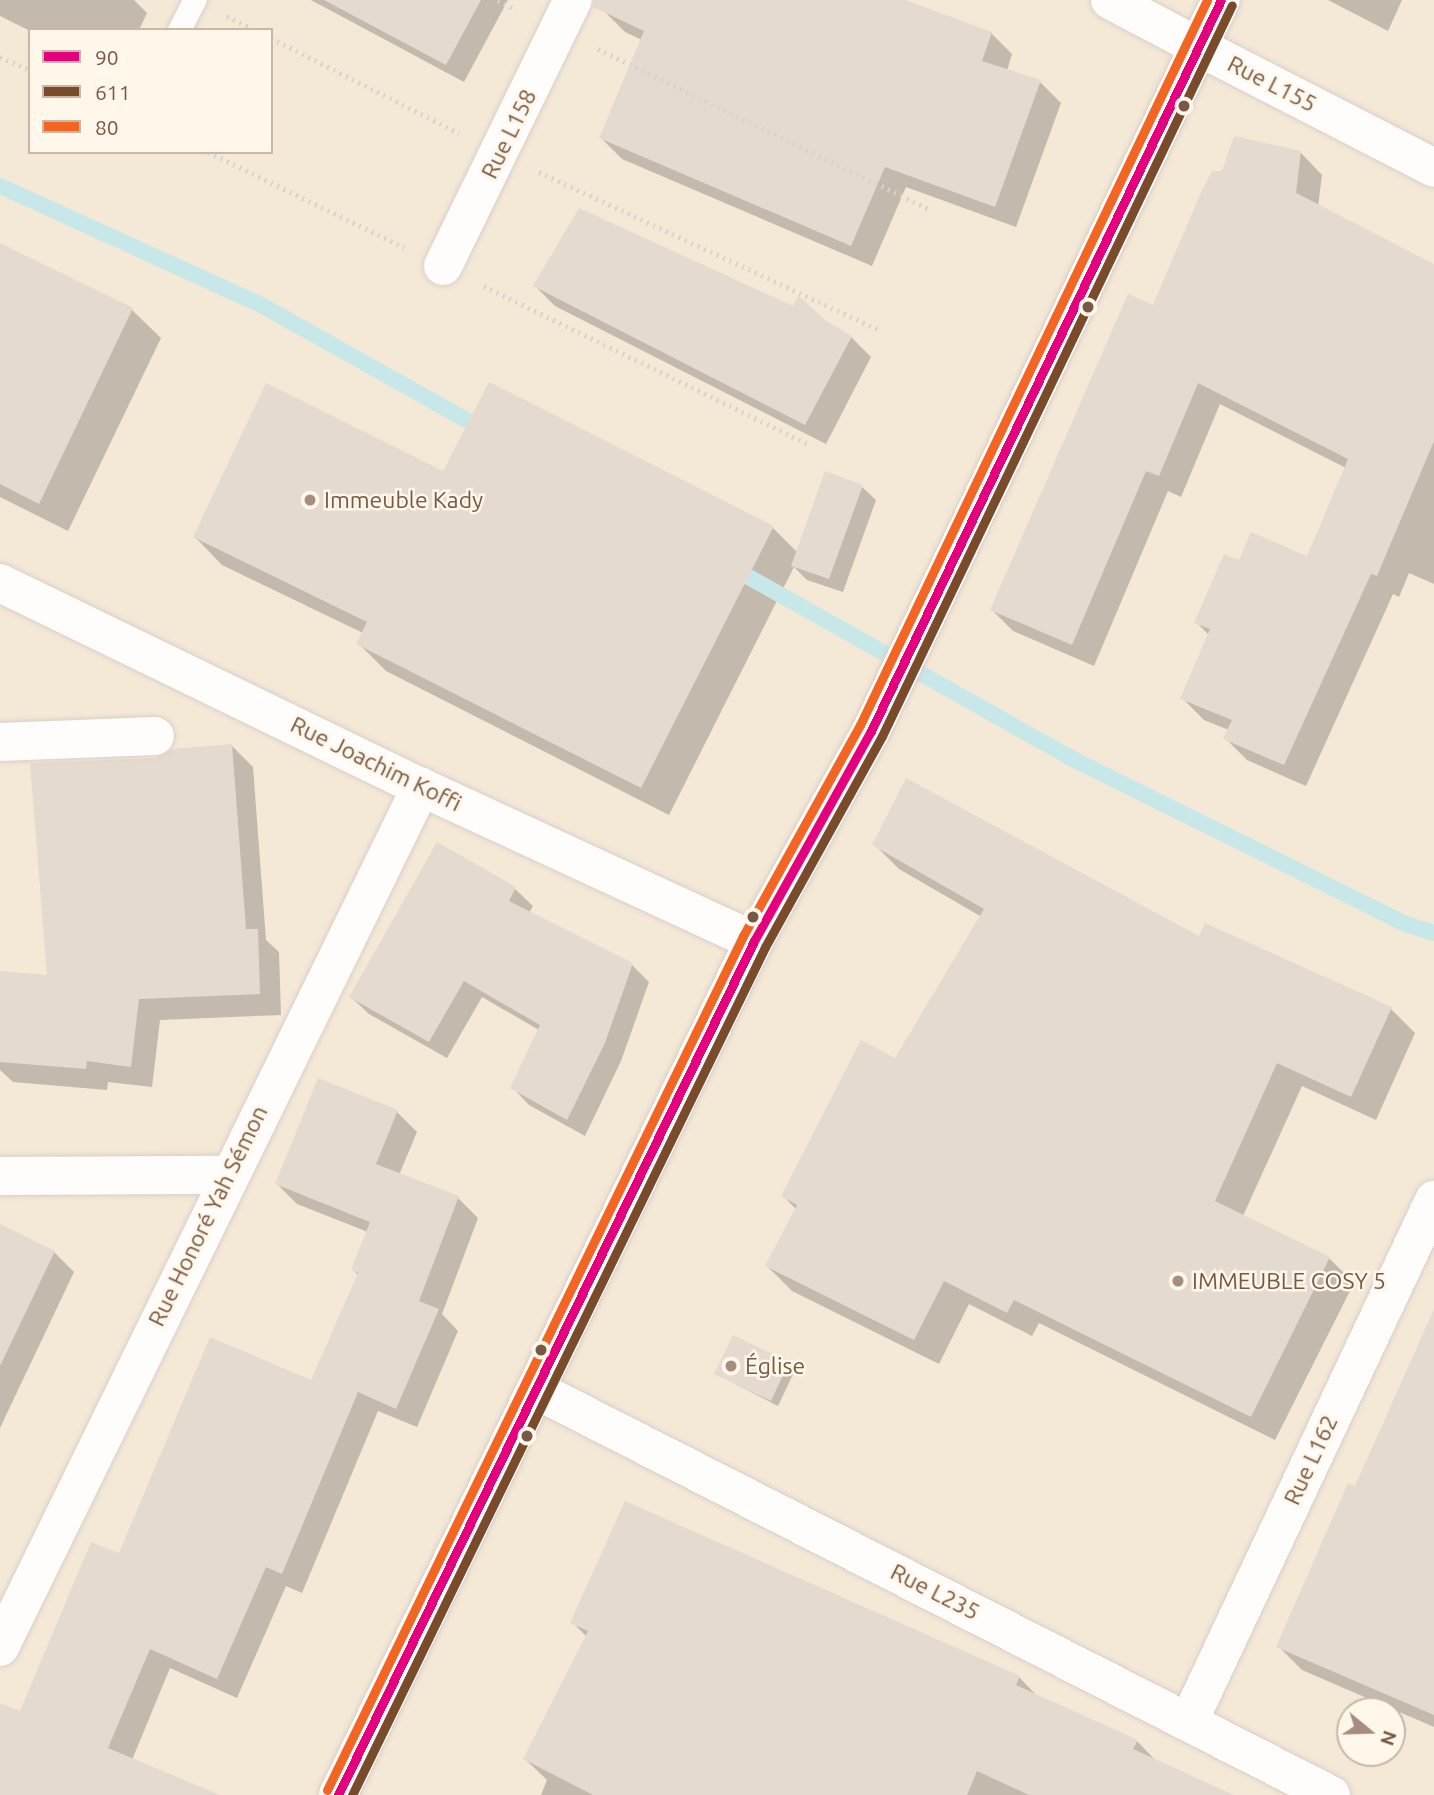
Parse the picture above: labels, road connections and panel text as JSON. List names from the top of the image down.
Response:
{
  "streets": {
    "street": [
      "Rue L155",
      "Rue L158",
      "Rue Joachim Koffi",
      "Rue Honoré Yah Sémon",
      "Rue L162",
      "Rue L235"
    ]
  },
  "crossings": [
    ["Rue Joachim Koffi", "Rue Honoré Yah Sémon"],
    ["Rue L162", "Rue L235"]
  ],
  "places": ["Immeuble Kady", "IMMEUBLE COSY 5", "Église"],
  "lines": ["transit line 90", "transit line 80", "transit line 611"],
  "legend": ["90", "611", "80"],
  "north": "right"
}
